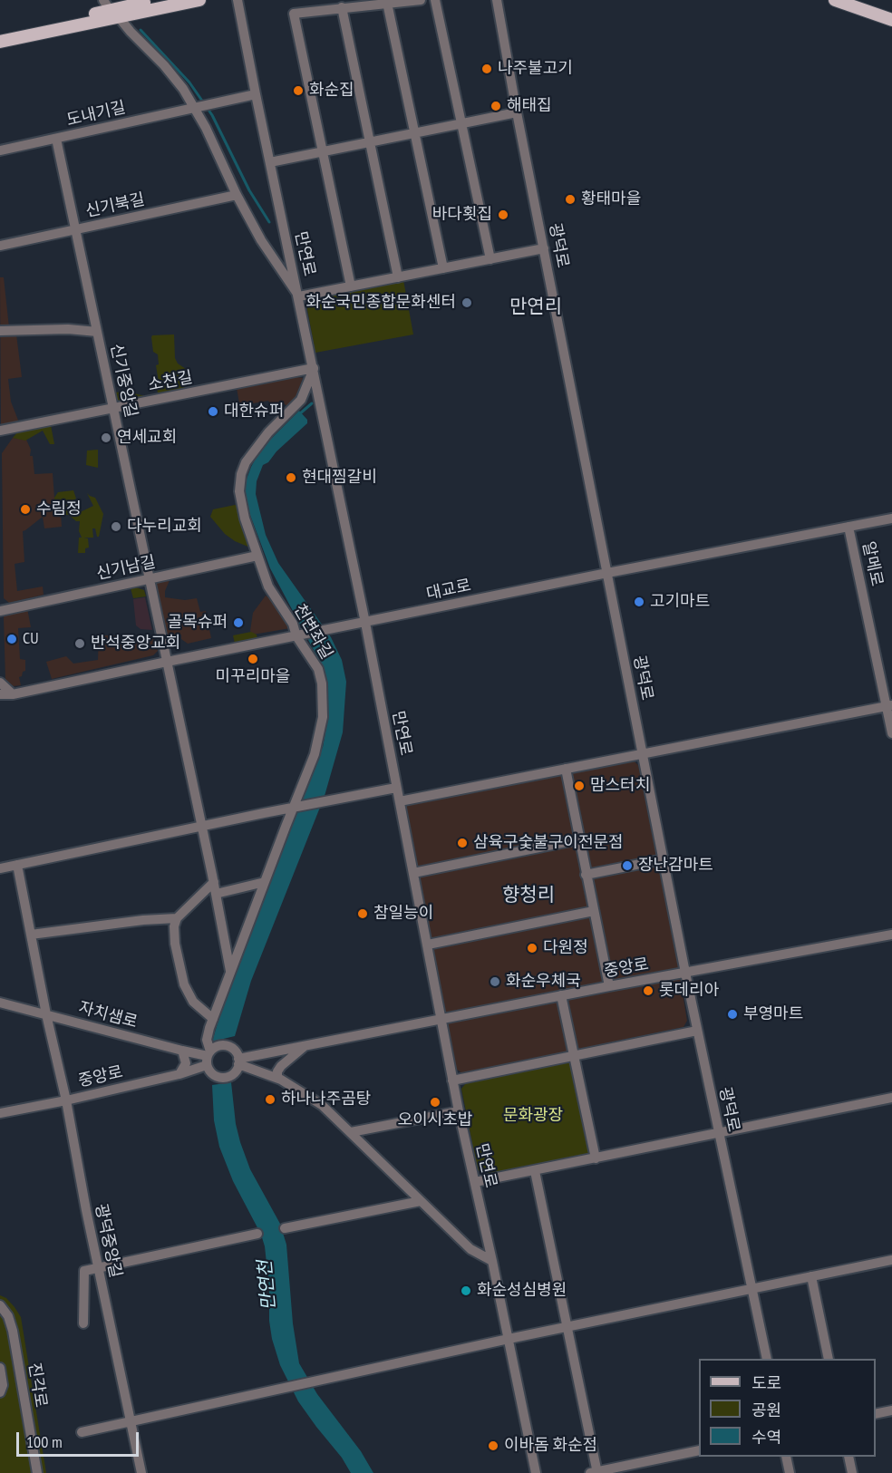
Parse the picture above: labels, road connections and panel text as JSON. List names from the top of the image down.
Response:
{
  "streets": {
    "street": [
      "도내기길",
      "신기북길",
      "광덕로",
      "만연로",
      "신기중앙길",
      "소천길",
      "알메로",
      "신기남길",
      "대교로",
      "천변좌길",
      "중앙로",
      "자치샘로",
      "광덕중앙길",
      "진각로"
    ]
  },
  "crossings": [
    ["도내기길", "만연로"],
    ["도내기길", "신기중앙길"],
    ["신기북길", "신기중앙길"],
    ["광덕로", "대교로"],
    ["광덕로", "중앙로"],
    ["만연로", "소천길"],
    ["만연로", "대교로"],
    ["만연로", "천변좌길"],
    ["만연로", "중앙로"],
    ["신기중앙길", "소천길"],
    ["신기중앙길", "신기남길"],
    ["신기중앙길", "대교로"],
    ["신기중앙길", "천변좌길"],
    ["소천길", "천변좌길"],
    ["알메로", "대교로"],
    ["신기남길", "천변좌길"],
    ["대교로", "천변좌길"],
    ["천변좌길", "중앙로"],
    ["천변좌길", "자치샘로"],
    ["중앙로", "자치샘로"],
    ["중앙로", "광덕중앙길"],
    ["자치샘로", "광덕중앙길"]
  ],
  "districts": ["만연리", "향청리"],
  "water": ["만연천"],
  "parks": ["문화광장"],
  "places": [
    "나주불고기",
    "화순집",
    "해태집",
    "황태마을",
    "바다횟집",
    "화순국민종합문화센터",
    "대한슈퍼",
    "연세교회",
    "현대찜갈비",
    "수림정",
    "다누리교회",
    "고기마트",
    "골목슈퍼",
    "CU",
    "반석중앙교회",
    "미꾸리마을",
    "맘스터치",
    "삼육구숯불구이전문점",
    "장난감마트",
    "참일능이",
    "다원정",
    "화순우체국",
    "롯데리아",
    "부영마트",
    "하나나주곰탕",
    "오이시초밥",
    "화순성심병원",
    "이바돔 화순점"
  ],
  "legend": ["도로", "공원", "수역"],
  "scale_bar": "100 m"
}
